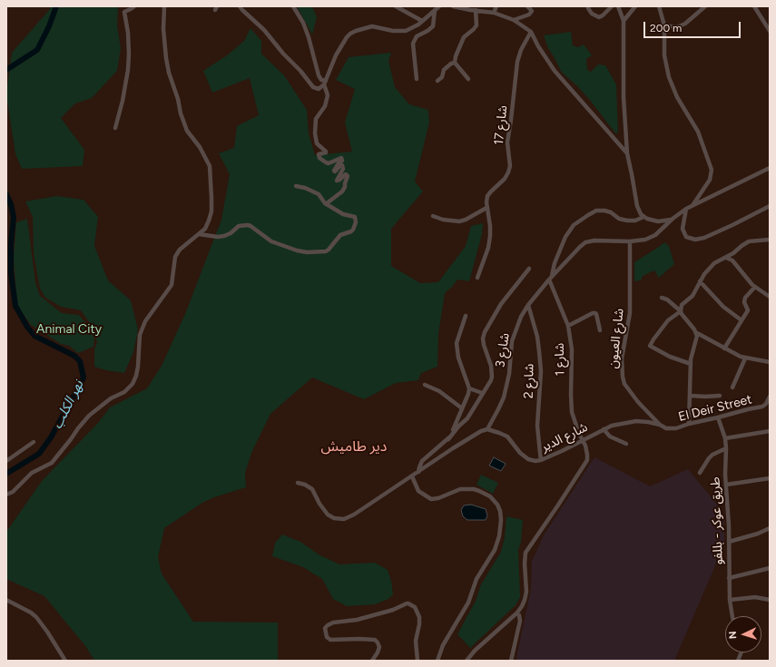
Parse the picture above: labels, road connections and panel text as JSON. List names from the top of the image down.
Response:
{
  "streets": {
    "street": [
      "شارع 17",
      "شارع العيون",
      "شارع 3",
      "شارع 1",
      "شارع 2",
      "El Deir Street",
      "شارع الدير",
      "طريق عوكر - بللفو"
    ]
  },
  "crossings": [
    ["شارع العيون", "شارع 3"],
    ["شارع العيون", "El Deir Street"],
    ["شارع العيون", "شارع الدير"],
    ["شارع 3", "شارع 1"],
    ["شارع 3", "شارع 2"],
    ["شارع 3", "شارع الدير"],
    ["شارع 1", "شارع الدير"],
    ["شارع 2", "شارع الدير"],
    ["El Deir Street", "شارع الدير"],
    ["El Deir Street", "طريق عوكر - بللفو"]
  ],
  "districts": ["دير طاميش"],
  "water": ["نهر الكلب"],
  "parks": ["Animal City"],
  "scale_bar": "200 m",
  "north": "left"
}
